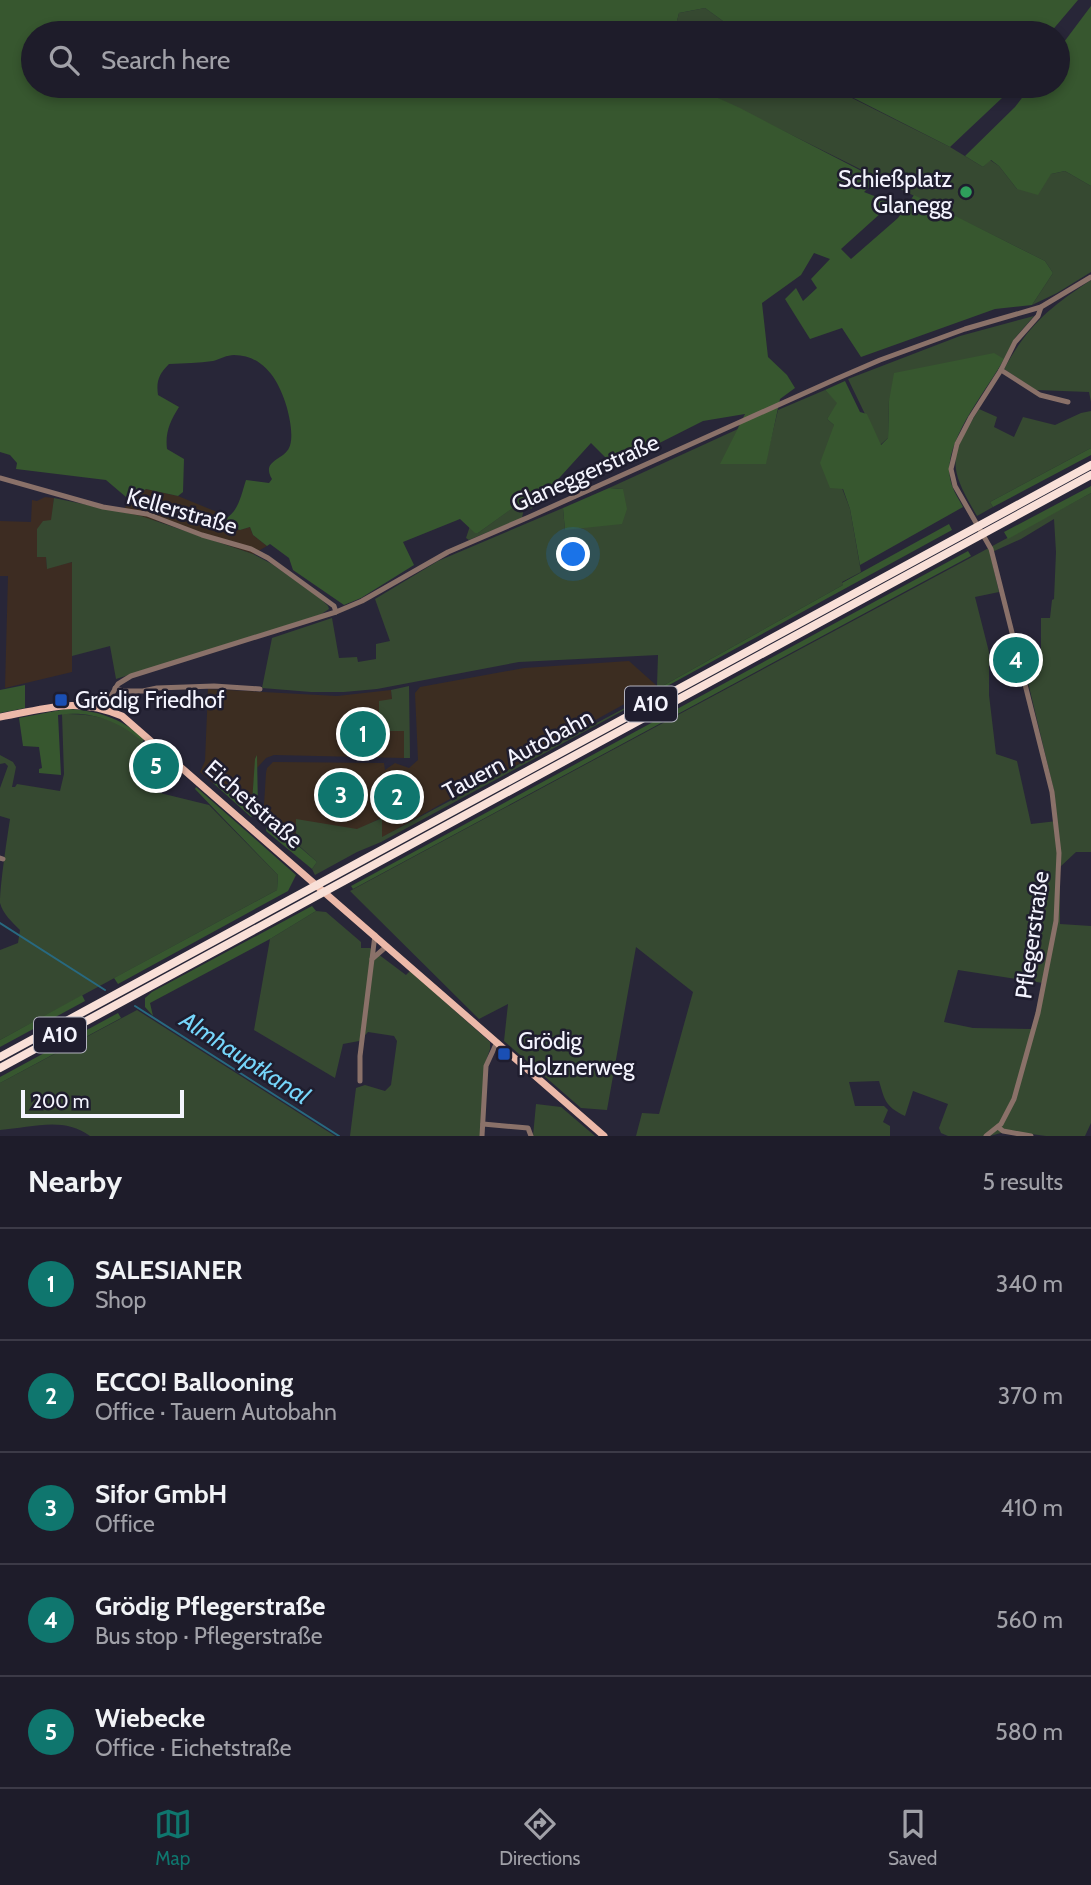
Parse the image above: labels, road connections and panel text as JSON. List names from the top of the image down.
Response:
{
  "streets": {
    "highway": ["A10", "Tauern Autobahn"],
    "main road": ["Eichetstraße"],
    "street": ["Glaneggerstraße", "Kellerstraße", "Pflegerstraße"]
  },
  "crossings": [
    ["Glaneggerstraße", "Kellerstraße"],
    ["Glaneggerstraße", "Pflegerstraße"]
  ],
  "water": ["Almhauptkanal"],
  "places": {
    "other": ["Schießplatz Glanegg"],
    "transit": ["Grödig Friedhof", "Grödig Holznerweg"]
  },
  "scale_bar": "200 m",
  "page": {
    "search": "Search here",
    "pins": [
      "4",
      "1",
      "5",
      "3",
      "2"
    ],
    "scale": "200 m",
    "heading": ["Nearby", "5 results"],
    "list": [
      {
        "mark": "1",
        "name": "SALESIANER",
        "note": "Shop",
        "value": "340 m"
      },
      {
        "mark": "2",
        "name": "ECCO! Ballooning",
        "note": "Office · Tauern Autobahn",
        "value": "370 m"
      },
      {
        "mark": "3",
        "name": "Sifor GmbH",
        "note": "Office",
        "value": "410 m"
      },
      {
        "mark": "4",
        "name": "Grödig Pflegerstraße",
        "note": "Bus stop · Pflegerstraße",
        "value": "560 m"
      },
      {
        "mark": "5",
        "name": "Wiebecke",
        "note": "Office · Eichetstraße",
        "value": "580 m"
      }
    ],
    "nav": ["Map", "Directions", "Saved"]
  }
}
